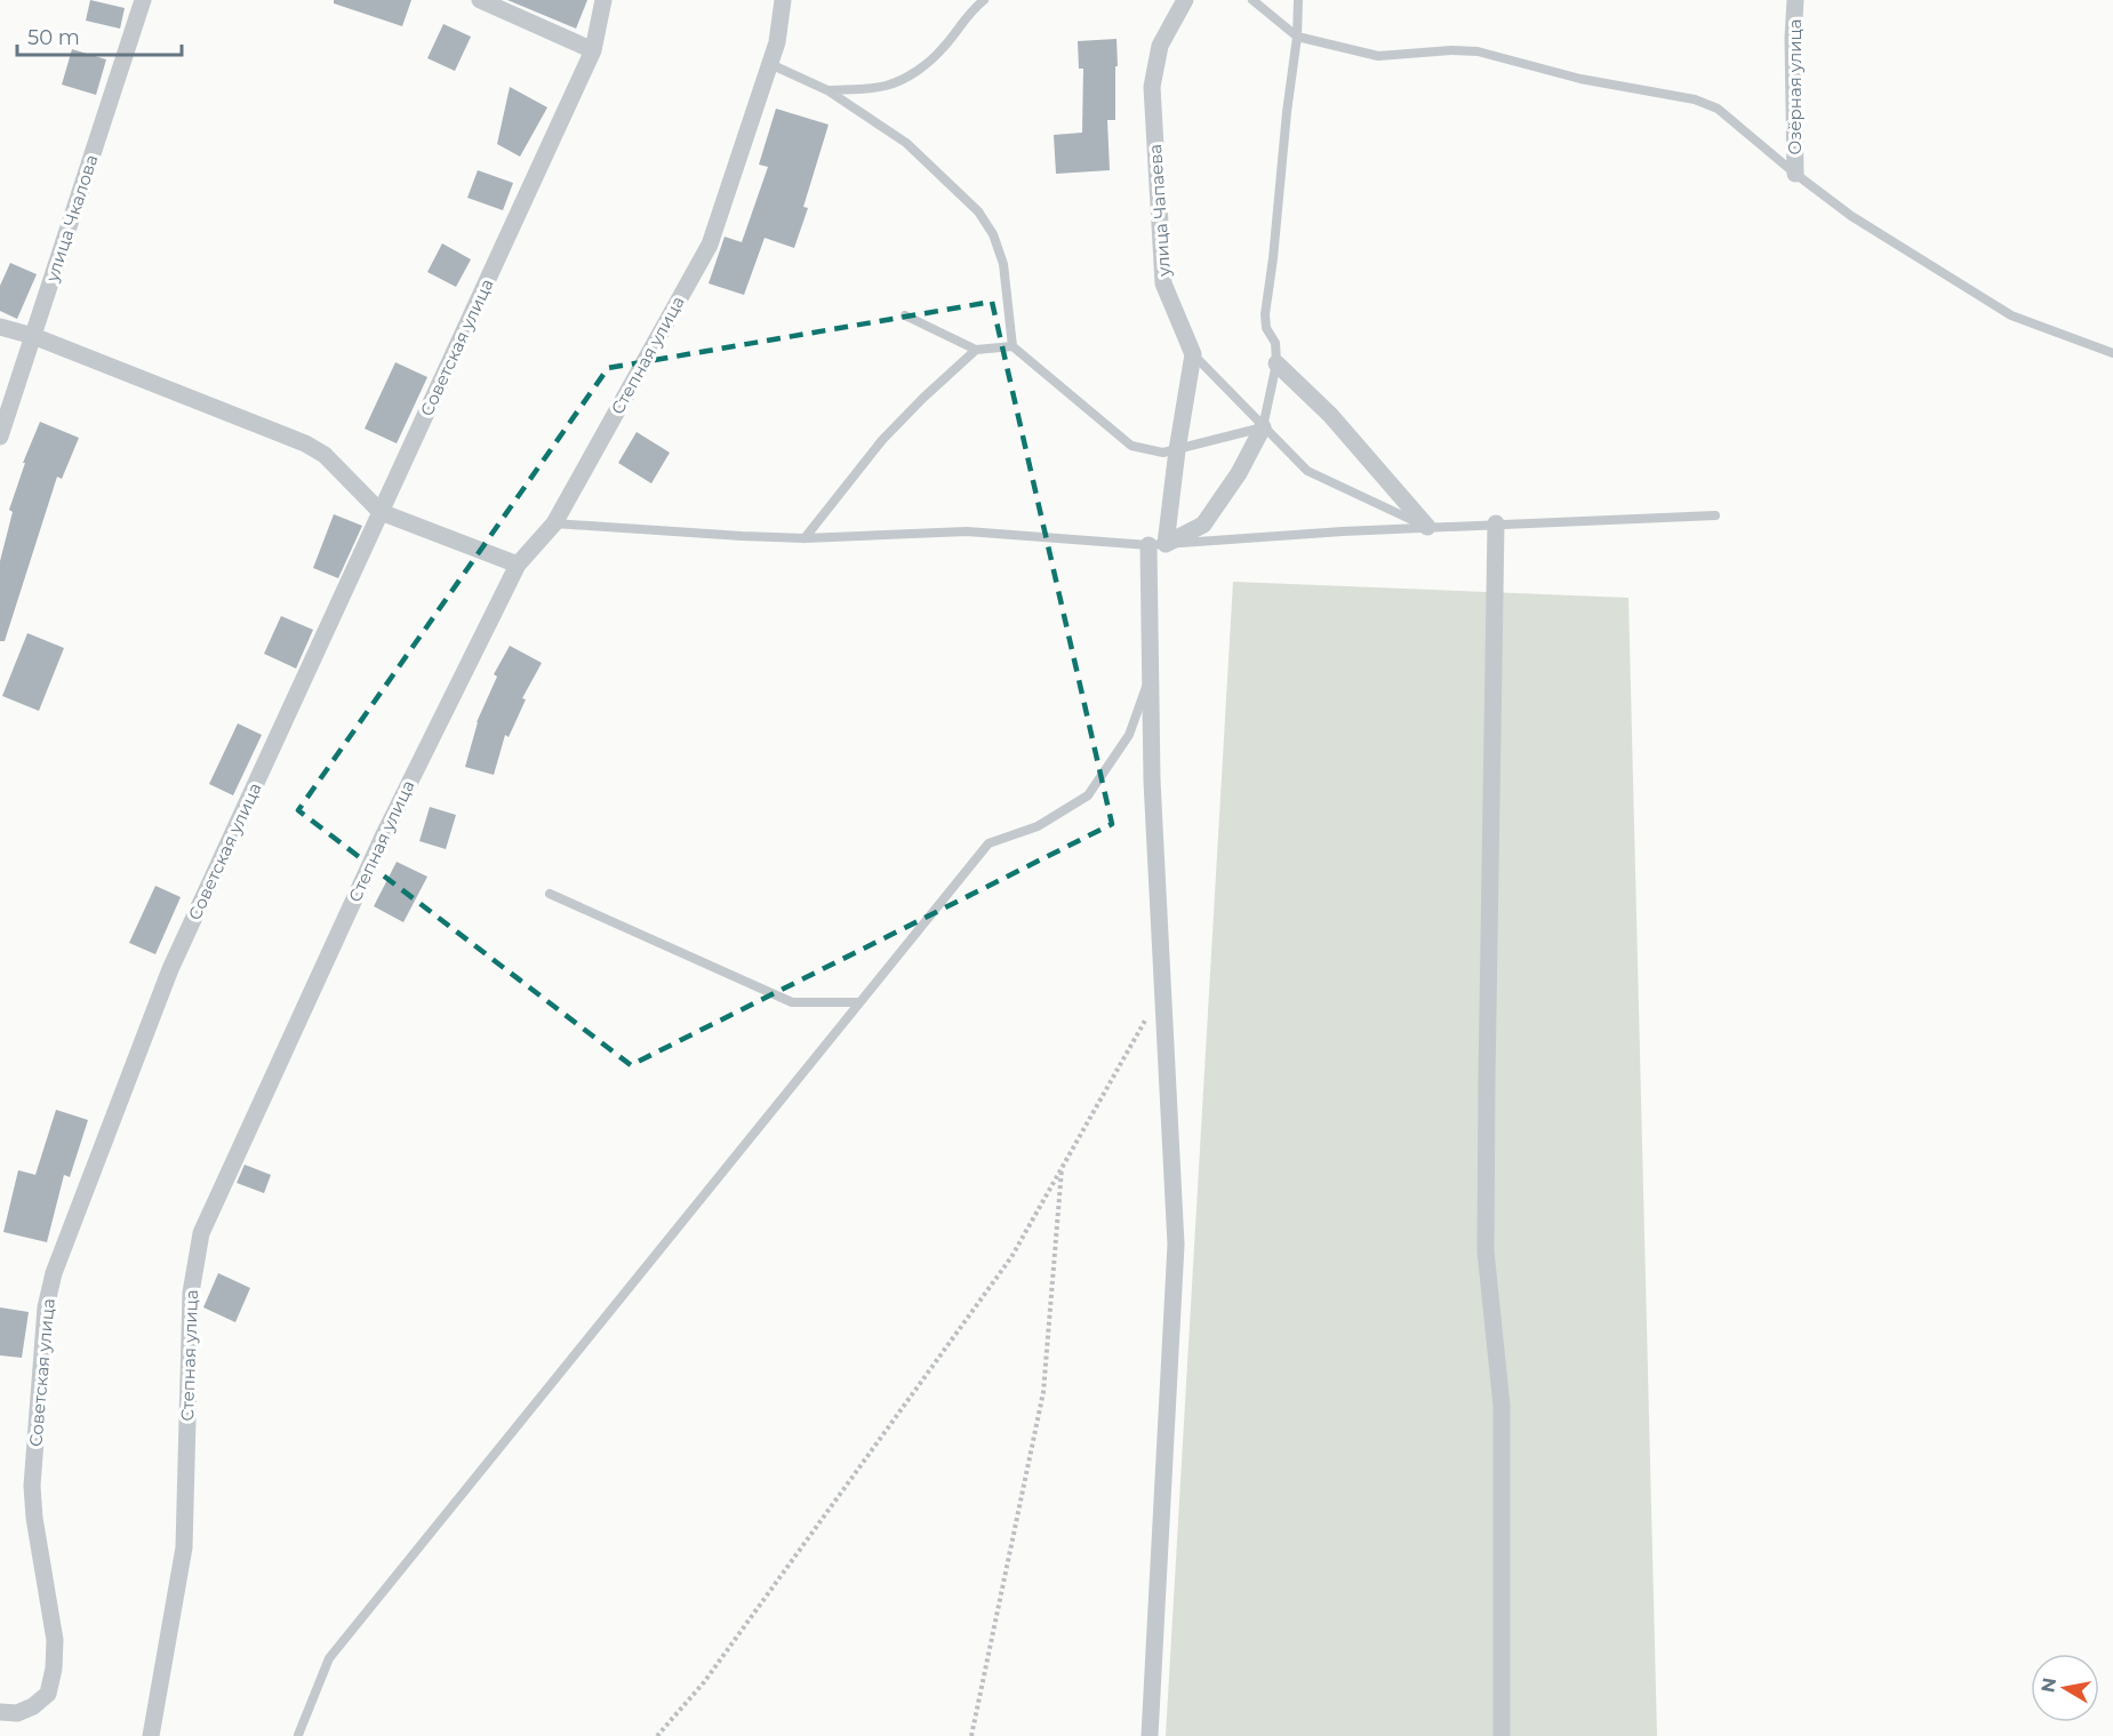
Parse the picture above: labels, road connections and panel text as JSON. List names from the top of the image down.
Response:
{
  "streets": {
    "street": [
      "Озёрная улица",
      "улица Чапаева",
      "улица Чкалова",
      "Советская улица",
      "Степная улица"
    ]
  },
  "scale_bar": "50 m",
  "north": "left"
}
